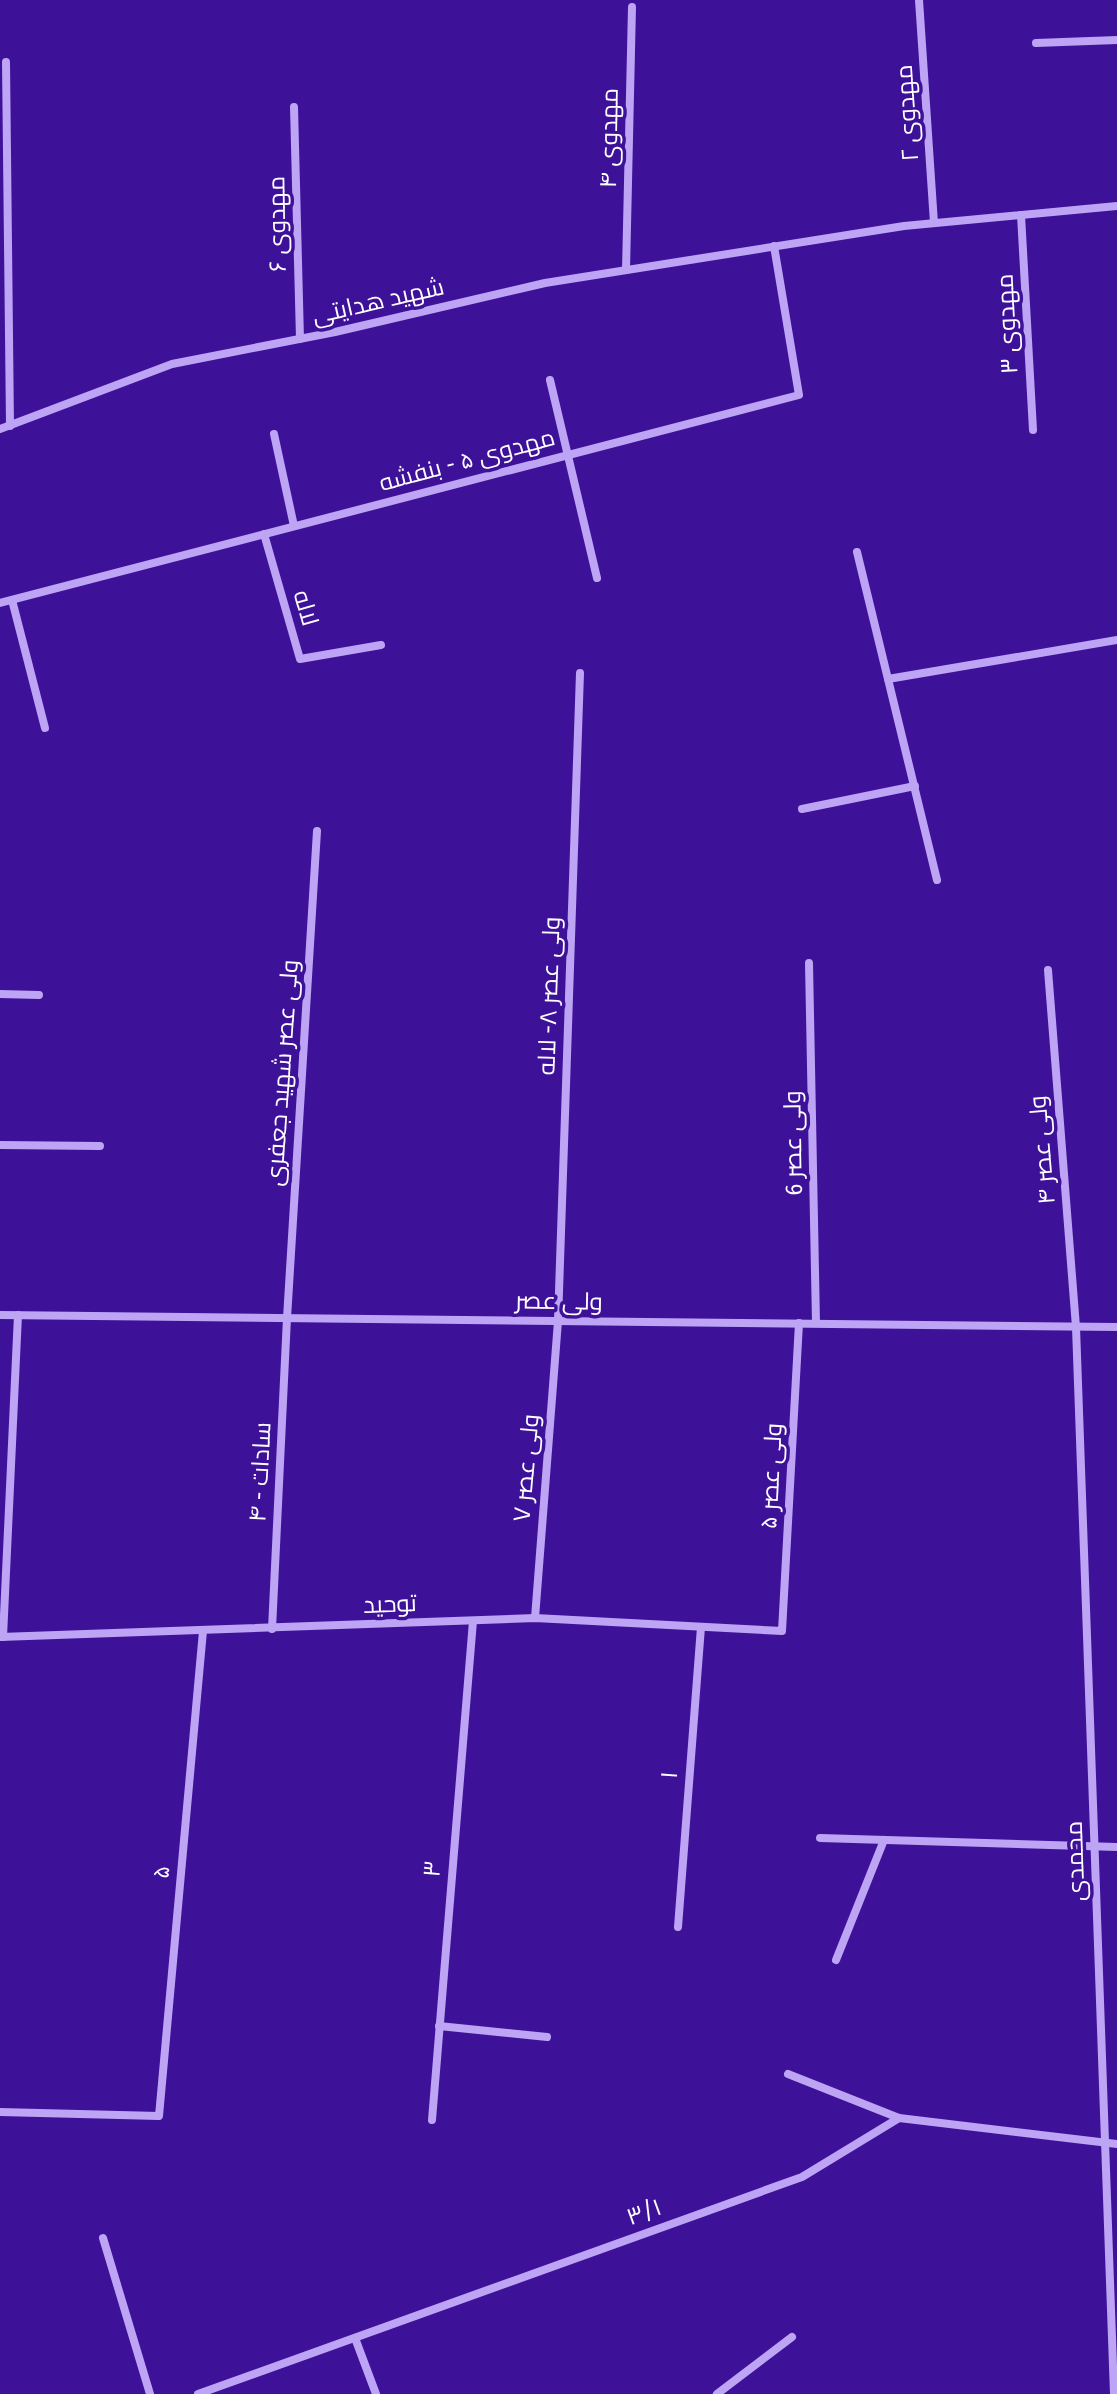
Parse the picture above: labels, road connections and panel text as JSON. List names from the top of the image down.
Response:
{
  "streets": {
    "street": [
      "مهدوی ۲",
      "مهدوی ۴",
      "مهدوی ۶",
      "شهید هدایتی",
      "مهدوی ۳",
      "مهدوی ۵ - بنفشه",
      "لاله",
      "ولی عصر ۸- لاله",
      "ولی عصر شهید جعفری",
      "ولی عصر 6",
      "ولی عصر ۴",
      "ولی عصر",
      "ولی عصر ۷",
      "۴ - سادات",
      "ولی عصر ۵",
      "توحید",
      "۱",
      "محمدی",
      "۳",
      "۵",
      "۳/۱"
    ]
  },
  "crossings": [
    ["مهدوی ۲", "شهید هدایتی"],
    ["مهدوی ۴", "شهید هدایتی"],
    ["مهدوی ۶", "شهید هدایتی"],
    ["شهید هدایتی", "مهدوی ۳"],
    ["شهید هدایتی", "مهدوی ۵ - بنفشه"],
    ["مهدوی ۵ - بنفشه", "لاله"],
    ["ولی عصر ۸- لاله", "ولی عصر"],
    ["ولی عصر ۸- لاله", "ولی عصر ۷"],
    ["ولی عصر شهید جعفری", "ولی عصر"],
    ["ولی عصر شهید جعفری", "۴ - سادات"],
    ["ولی عصر 6", "ولی عصر"],
    ["ولی عصر ۴", "ولی عصر"],
    ["ولی عصر ۴", "محمدی"],
    ["ولی عصر", "ولی عصر ۷"],
    ["ولی عصر", "۴ - سادات"],
    ["ولی عصر", "ولی عصر ۵"],
    ["ولی عصر", "محمدی"],
    ["ولی عصر ۷", "توحید"],
    ["۴ - سادات", "توحید"],
    ["ولی عصر ۵", "توحید"],
    ["توحید", "۱"],
    ["توحید", "۳"],
    ["توحید", "۵"]
  ]
}
